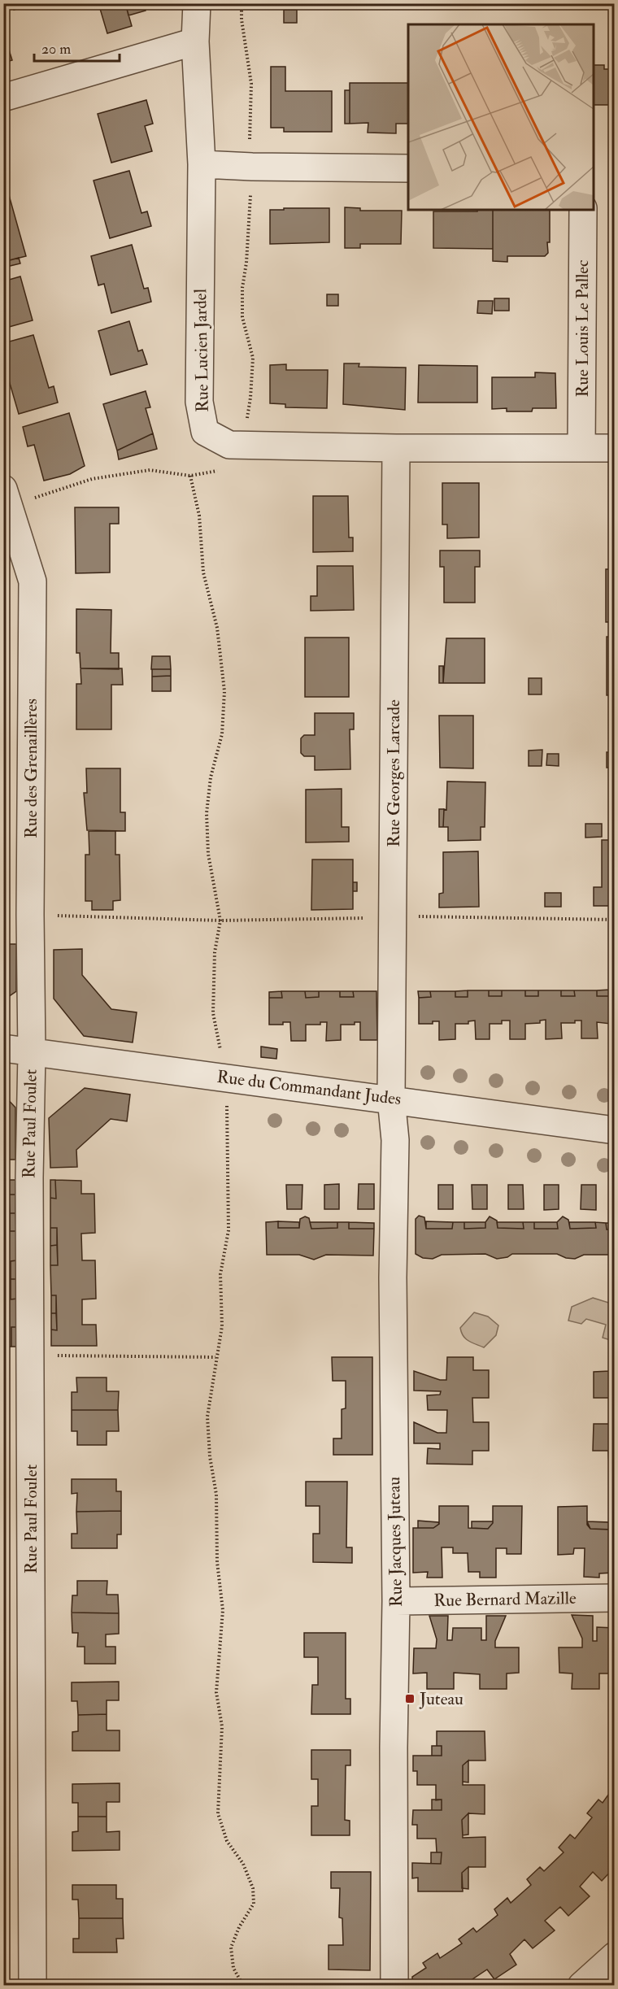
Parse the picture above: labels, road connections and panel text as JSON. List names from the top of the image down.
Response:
{
  "streets": {
    "street": [
      "Rue Louis Le Pallec",
      "Rue Lucien Jardel",
      "Rue des Grenaillères",
      "Rue Georges Larcade",
      "Rue du Commandant Judes",
      "Rue Paul Foulet",
      "Rue Jacques Juteau",
      "Rue Bernard Mazille"
    ]
  },
  "crossings": [
    ["Rue Louis Le Pallec", "Rue Lucien Jardel"],
    ["Rue Lucien Jardel", "Rue Georges Larcade"],
    ["Rue des Grenaillères", "Rue du Commandant Judes"],
    ["Rue des Grenaillères", "Rue Paul Foulet"],
    ["Rue Georges Larcade", "Rue du Commandant Judes"],
    ["Rue Georges Larcade", "Rue Jacques Juteau"],
    ["Rue du Commandant Judes", "Rue Paul Foulet"],
    ["Rue du Commandant Judes", "Rue Jacques Juteau"],
    ["Rue Jacques Juteau", "Rue Bernard Mazille"]
  ],
  "places": {
    "transit": ["Juteau"]
  },
  "scale_bar": "20 m"
}
